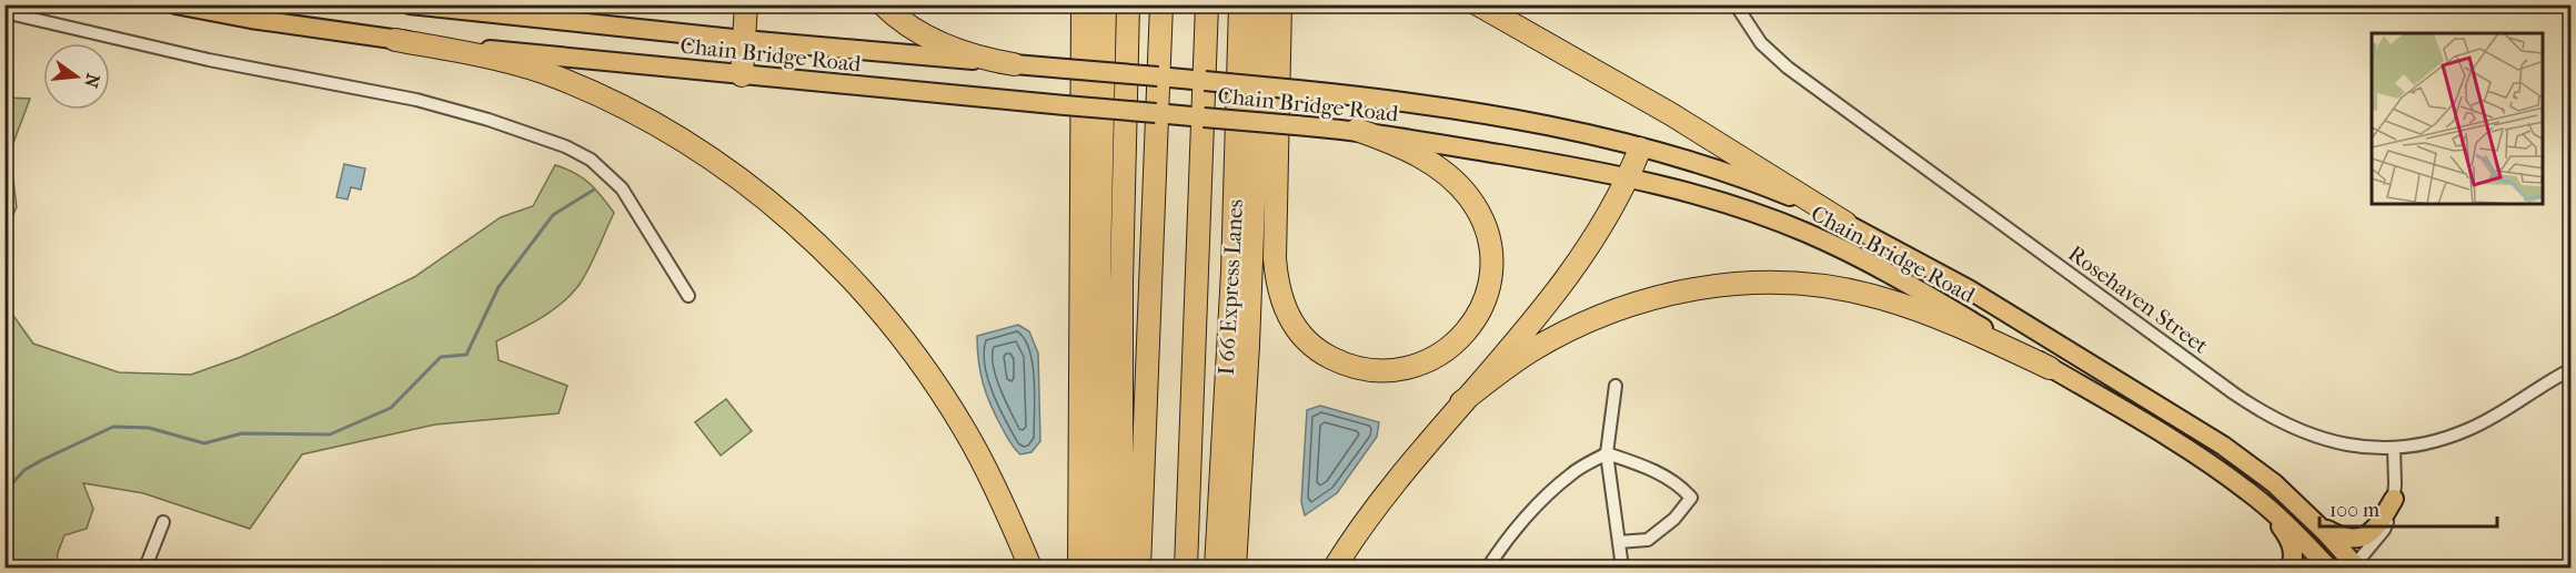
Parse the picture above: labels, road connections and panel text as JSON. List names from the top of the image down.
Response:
{
  "streets": {
    "highway": ["I 66 Express Lanes"],
    "main road": ["Chain Bridge Road"],
    "street": ["Rosehaven Street"]
  },
  "scale_bar": "100 m",
  "north": "right"
}
